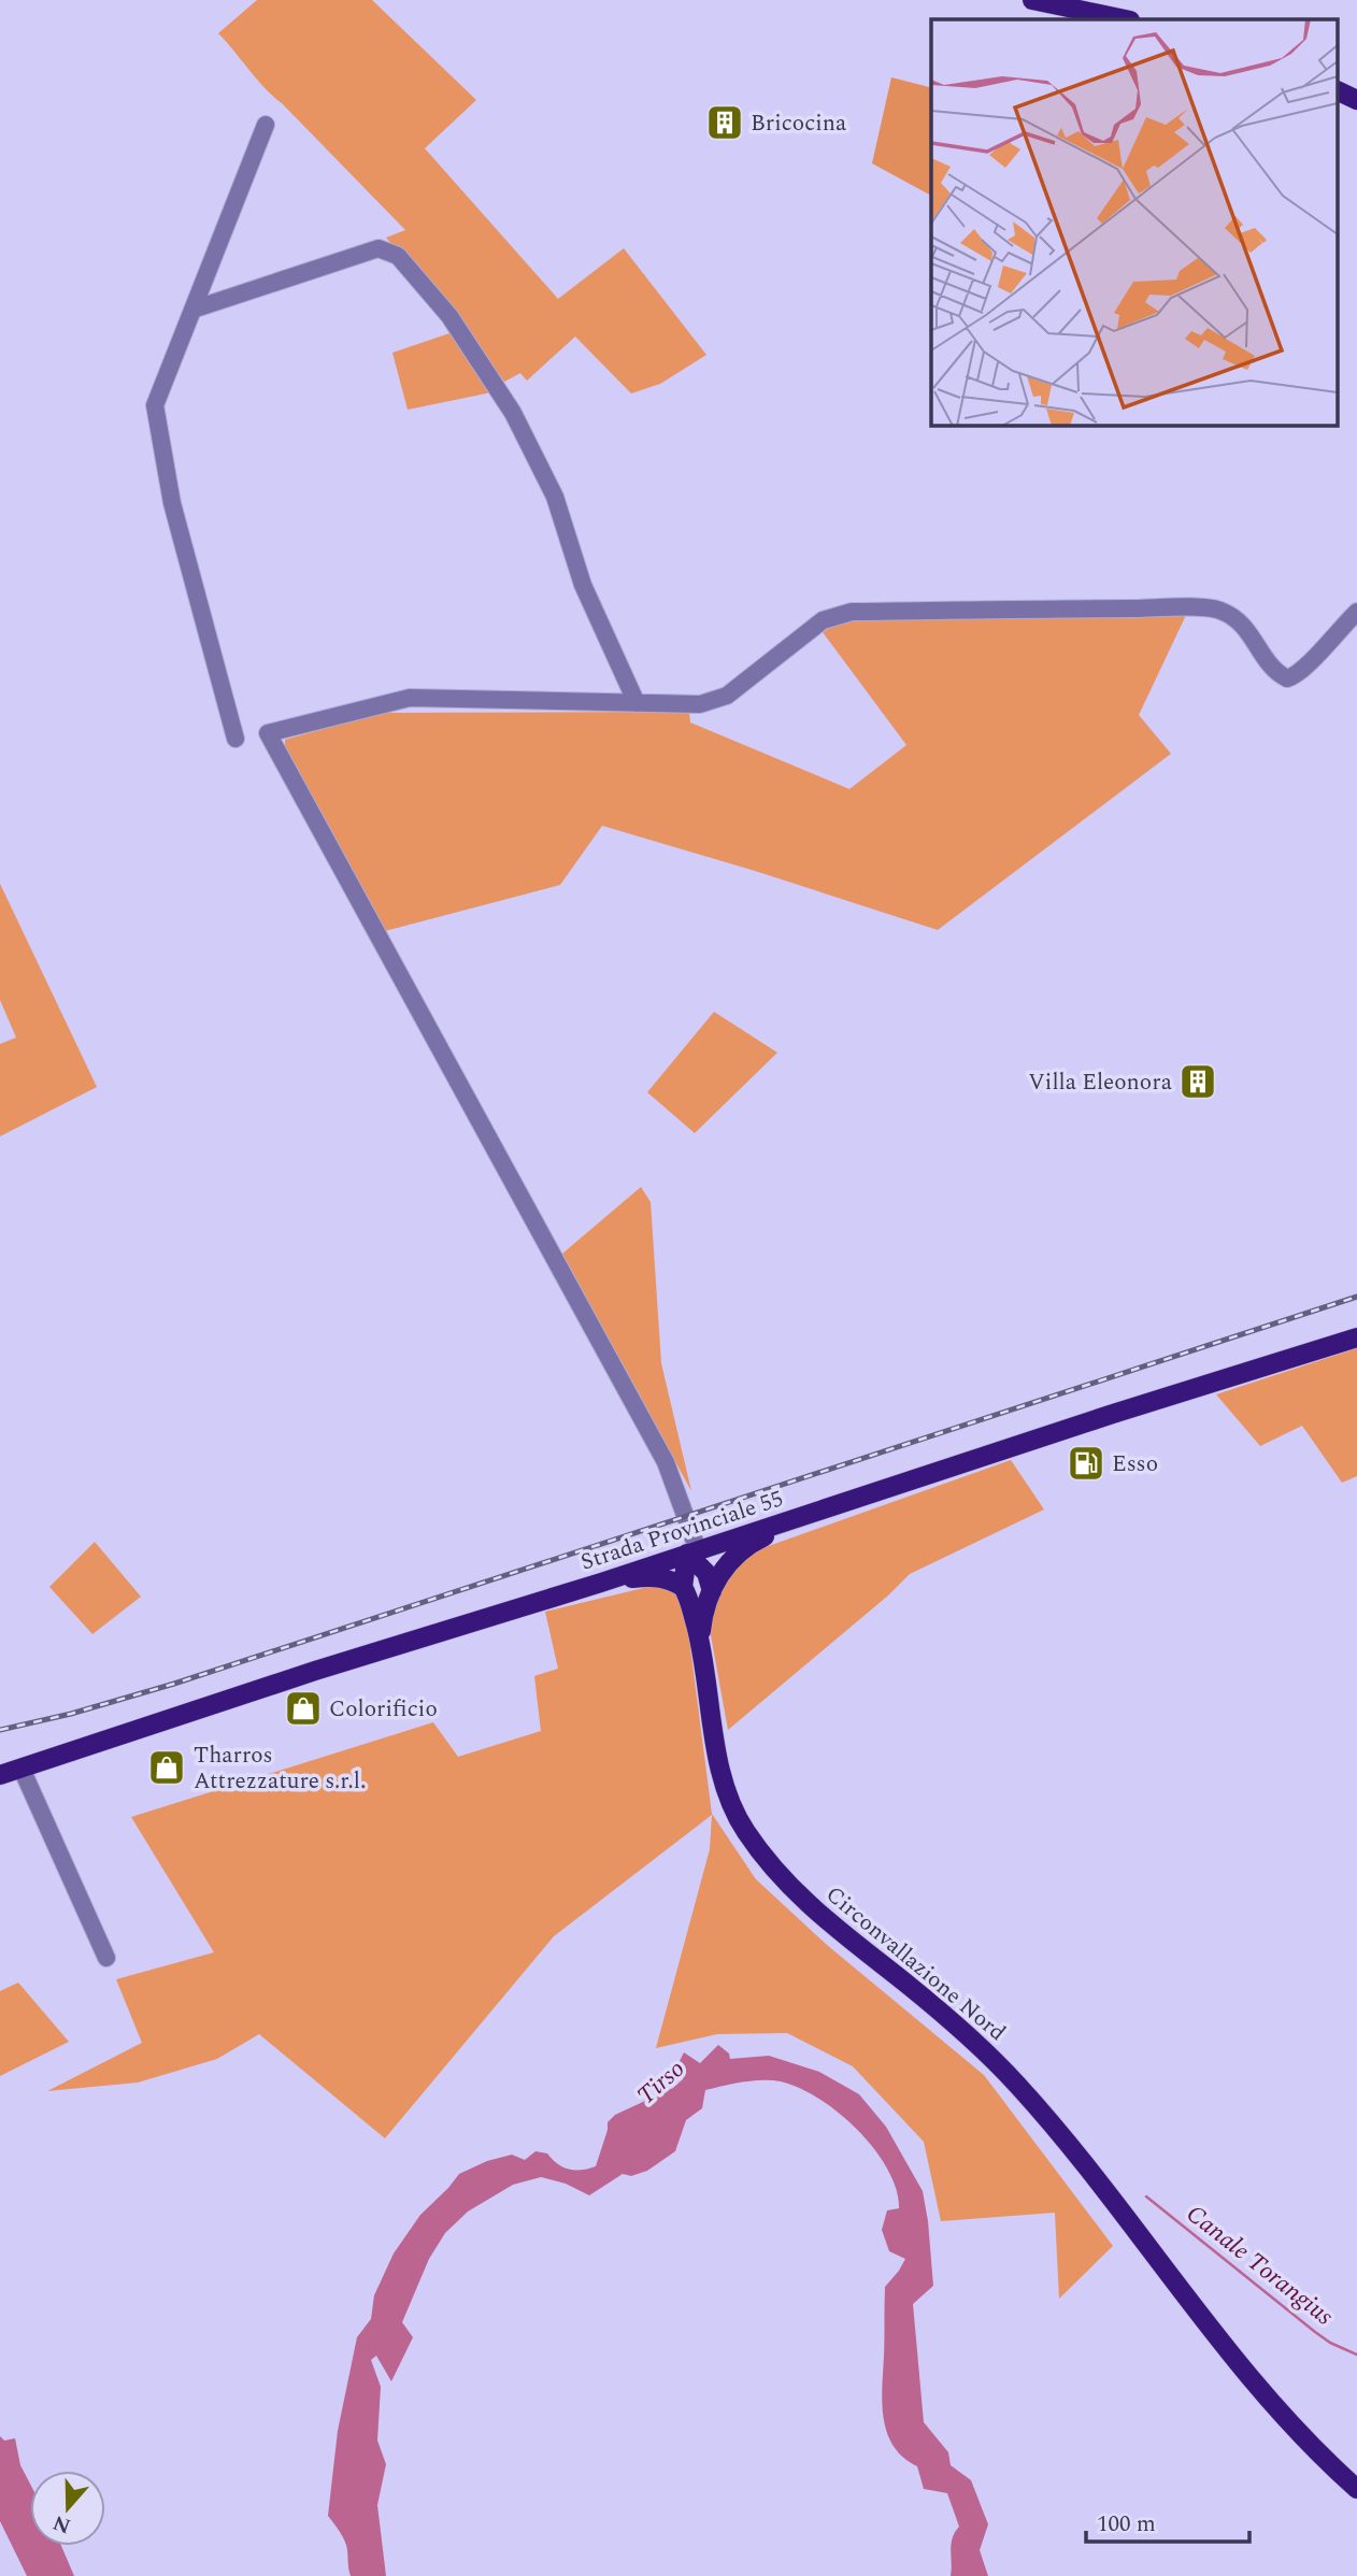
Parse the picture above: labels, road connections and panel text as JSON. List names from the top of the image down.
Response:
{
  "streets": {
    "main road": ["Strada Provinciale 55", "Circonvallazione Nord"]
  },
  "crossings": [
    ["Strada Provinciale 55", "Circonvallazione Nord"]
  ],
  "water": ["Tirso", "Canale Torangius"],
  "places": {
    "building": ["Bricocina", "Villa Eleonora"],
    "fuel station": ["Esso"],
    "shop": ["Colorificio", "Tharros Attrezzature s.r.l."]
  },
  "scale_bar": "100 m",
  "north": "bottom"
}
